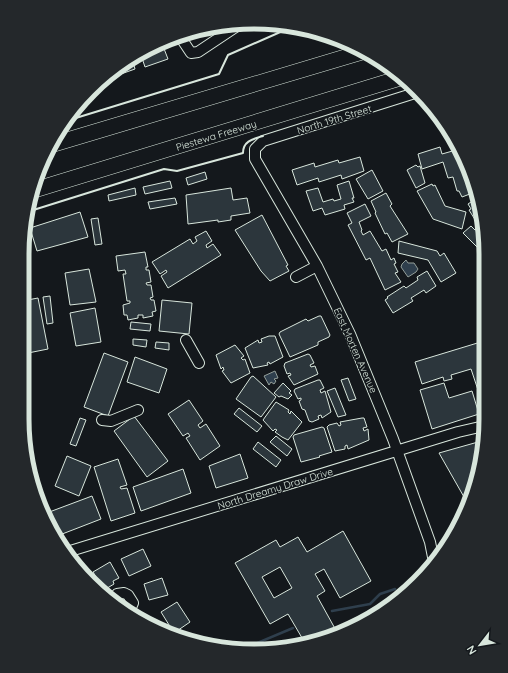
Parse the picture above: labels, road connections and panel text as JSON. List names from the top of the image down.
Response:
{
  "streets": {
    "highway": ["Piestewa Freeway"],
    "street": ["North 19th Street", "East Morten Avenue", "North Dreamy Draw Drive"]
  },
  "crossings": [
    ["North 19th Street", "East Morten Avenue"],
    ["East Morten Avenue", "North Dreamy Draw Drive"]
  ],
  "north": "bottom left"
}
